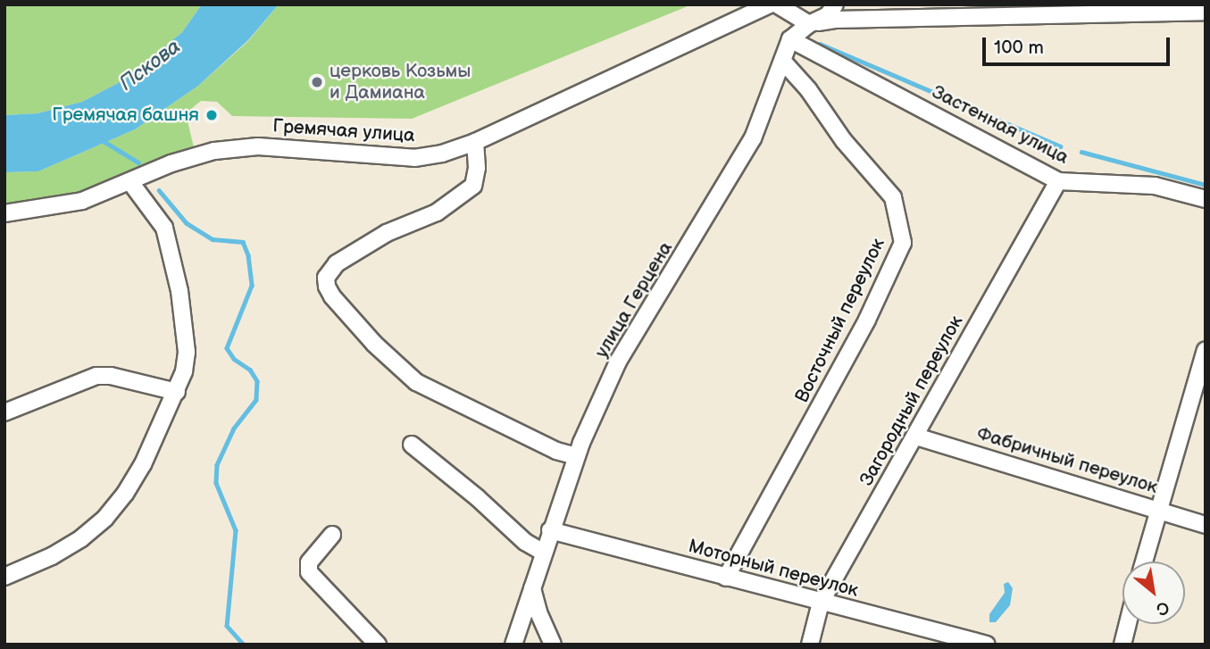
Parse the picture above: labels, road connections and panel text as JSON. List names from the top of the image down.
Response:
{
  "streets": {
    "street": [
      "Застенная улица",
      "Гремячая улица",
      "улица Герцена",
      "Восточный переулок",
      "Загородный переулок",
      "Фабричный переулок",
      "Моторный переулок"
    ]
  },
  "crossings": [
    ["Застенная улица", "улица Герцена"],
    ["Застенная улица", "Загородный переулок"],
    ["улица Герцена", "Восточный переулок"],
    ["улица Герцена", "Моторный переулок"],
    ["Восточный переулок", "Моторный переулок"],
    ["Загородный переулок", "Фабричный переулок"],
    ["Загородный переулок", "Моторный переулок"]
  ],
  "water": ["Пскова"],
  "places": ["церковь Козьмы и Дамиана", "Гремячая башня"],
  "scale_bar": "100 m",
  "north": "bottom right"
}
